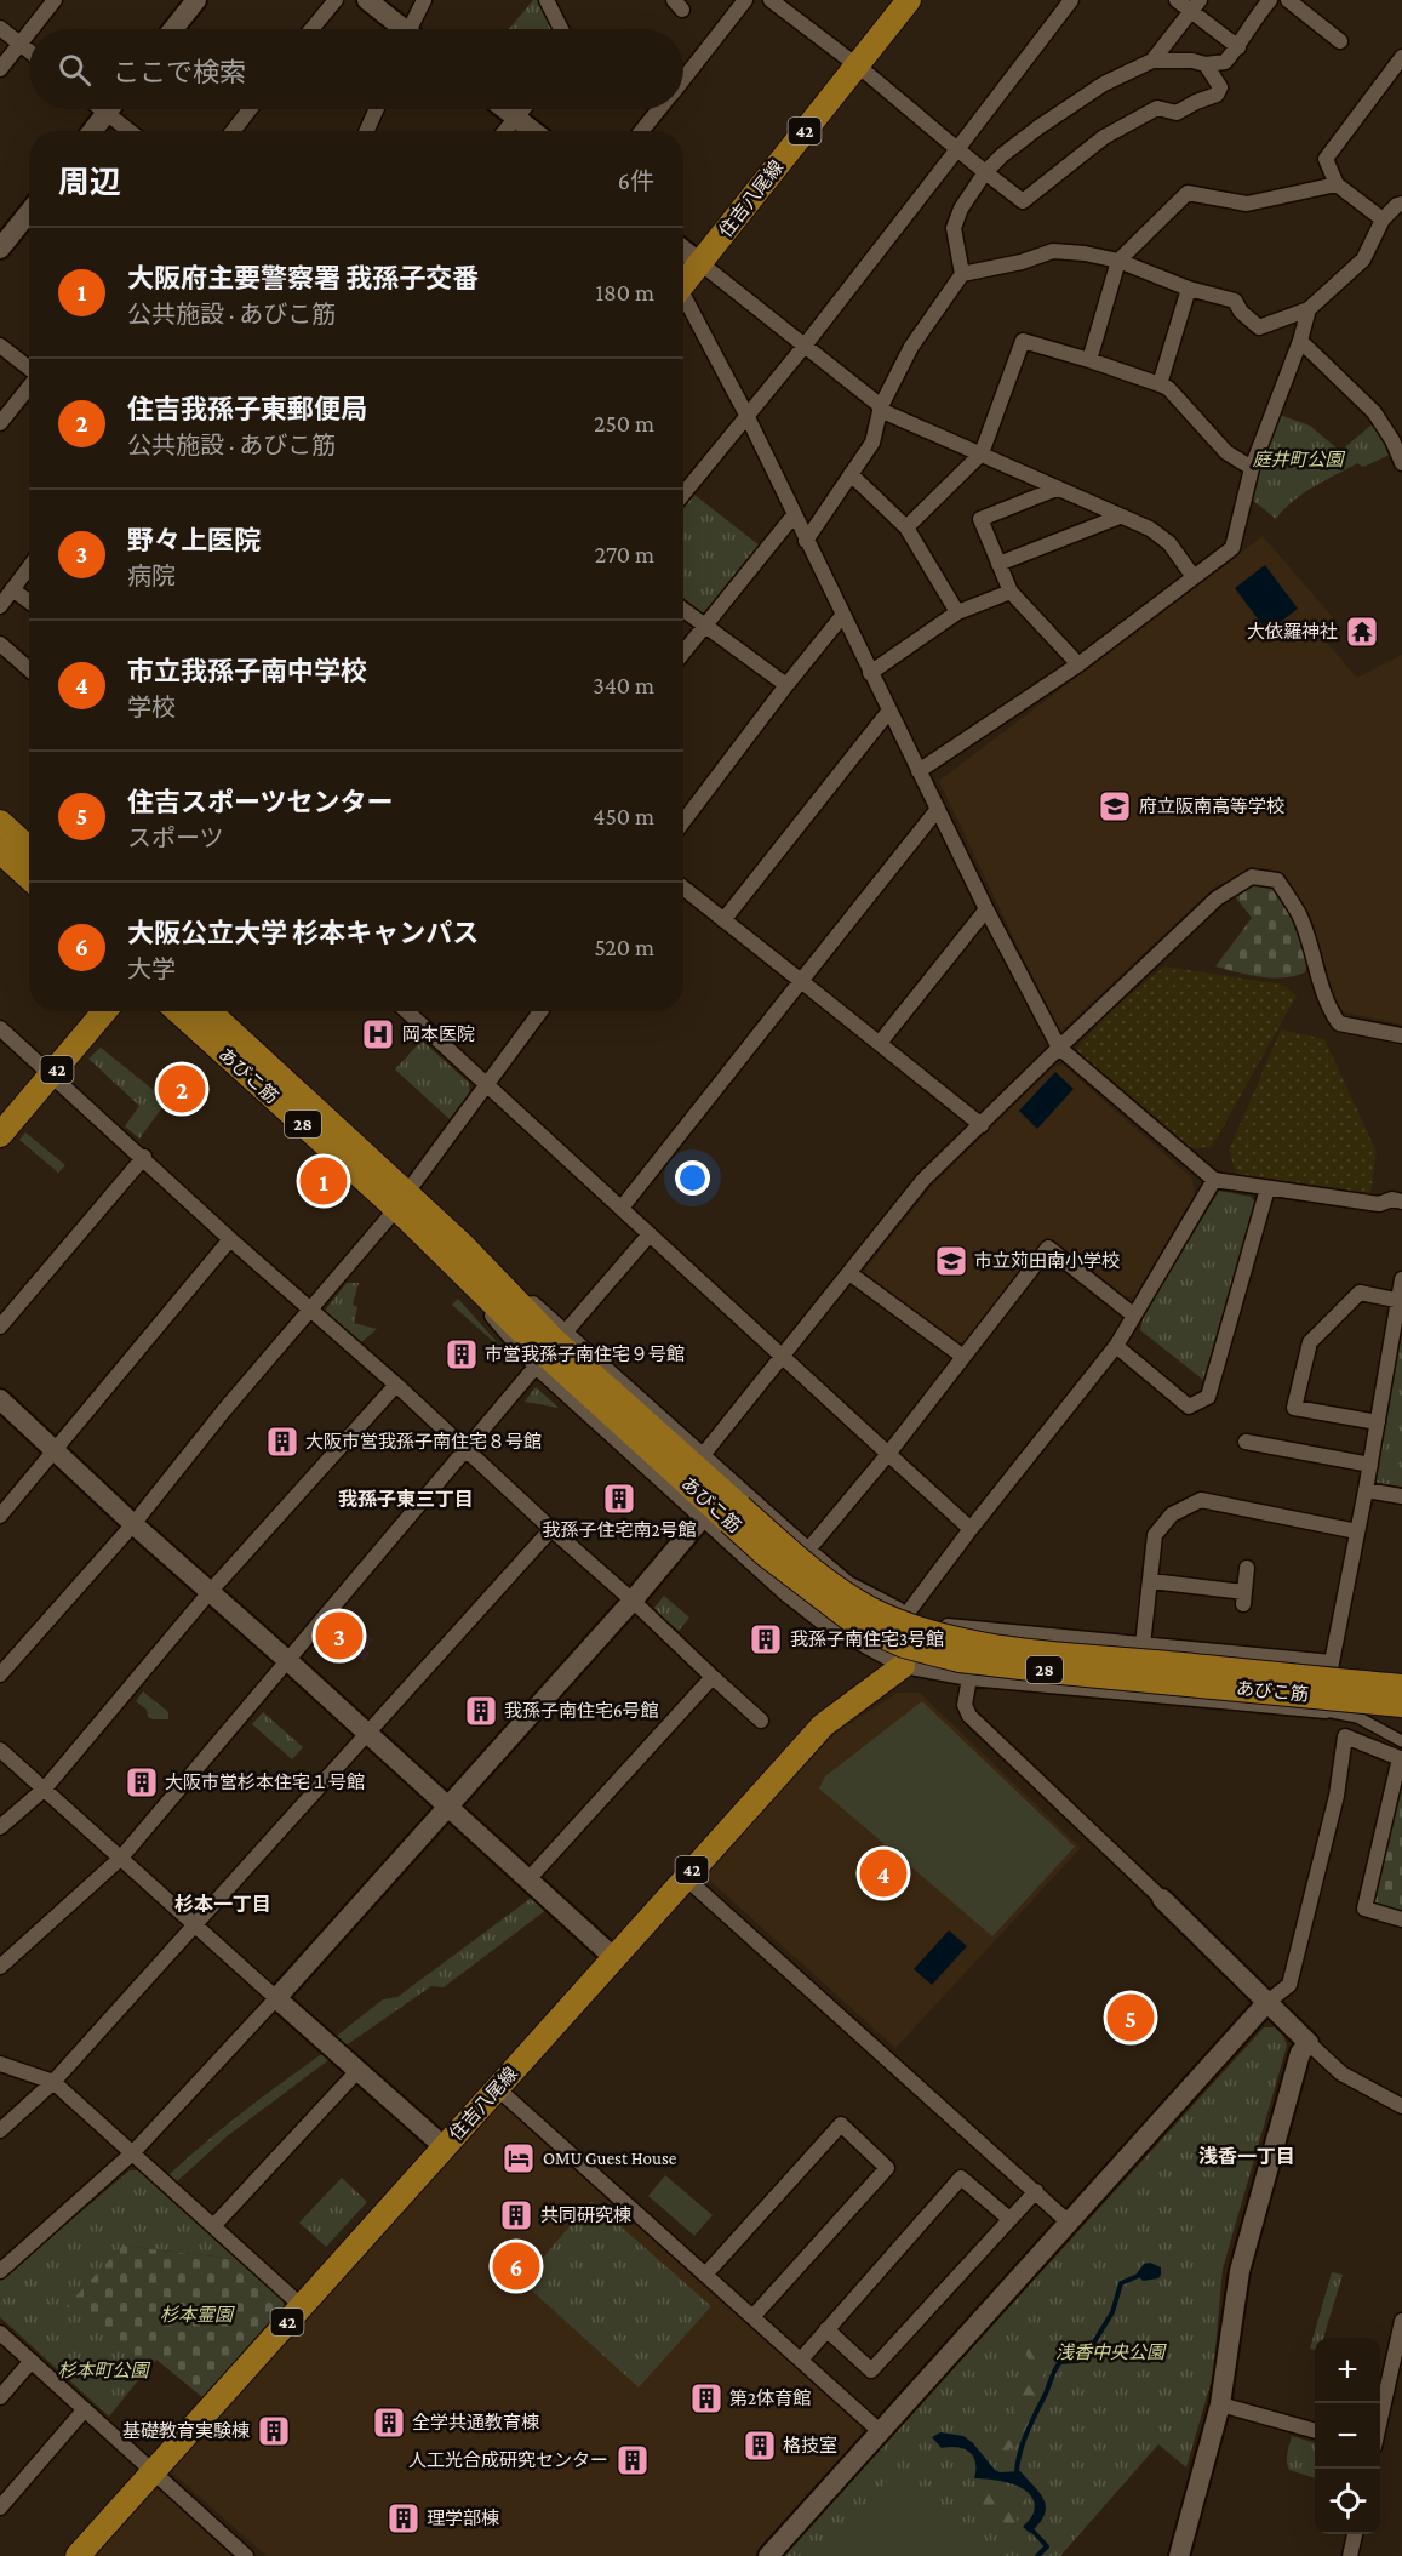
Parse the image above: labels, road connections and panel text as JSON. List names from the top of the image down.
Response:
{
  "streets": {
    "main road": [
      "42",
      "住吉八尾線",
      "あびこ筋",
      "28"
    ]
  },
  "districts": ["我孫子東三丁目", "杉本一丁目", "浅香一丁目"],
  "parks": [
    "庭井町公園",
    "杉本霊園",
    "浅香中央公園",
    "杉本町公園"
  ],
  "places": {
    "temple": ["大依羅神社"],
    "school or university": ["府立阪南高等学校", "市立苅田南小学校"],
    "hospital": ["岡本医院"],
    "building": [
      "市営我孫子南住宅９号館",
      "大阪市営我孫子南住宅８号館",
      "我孫子住宅南2号館",
      "我孫子南住宅3号館",
      "我孫子南住宅6号館",
      "大阪市営杉本住宅１号館",
      "共同研究棟",
      "第2体育館",
      "全学共通教育棟",
      "基礎教育実験棟",
      "格技室",
      "人工光合成研究センター",
      "理学部棟"
    ],
    "hotel": ["OMU Guest House"]
  },
  "page": {
    "search": "ここで検索",
    "heading": ["周辺", "6件"],
    "list": [
      {
        "mark": "1",
        "name": "大阪府主要警察署 我孫子交番",
        "note": "公共施設 · あびこ筋",
        "value": "180 m"
      },
      {
        "mark": "2",
        "name": "住吉我孫子東郵便局",
        "note": "公共施設 · あびこ筋",
        "value": "250 m"
      },
      {
        "mark": "3",
        "name": "野々上医院",
        "note": "病院",
        "value": "270 m"
      },
      {
        "mark": "4",
        "name": "市立我孫子南中学校",
        "note": "学校",
        "value": "340 m"
      },
      {
        "mark": "5",
        "name": "住吉スポーツセンター",
        "note": "スポーツ",
        "value": "450 m"
      },
      {
        "mark": "6",
        "name": "大阪公立大学 杉本キャンパス",
        "note": "大学",
        "value": "520 m"
      }
    ],
    "pins": [
      "2",
      "1",
      "3",
      "4",
      "5",
      "6"
    ],
    "map_buttons": ["+", "−"]
  }
}
